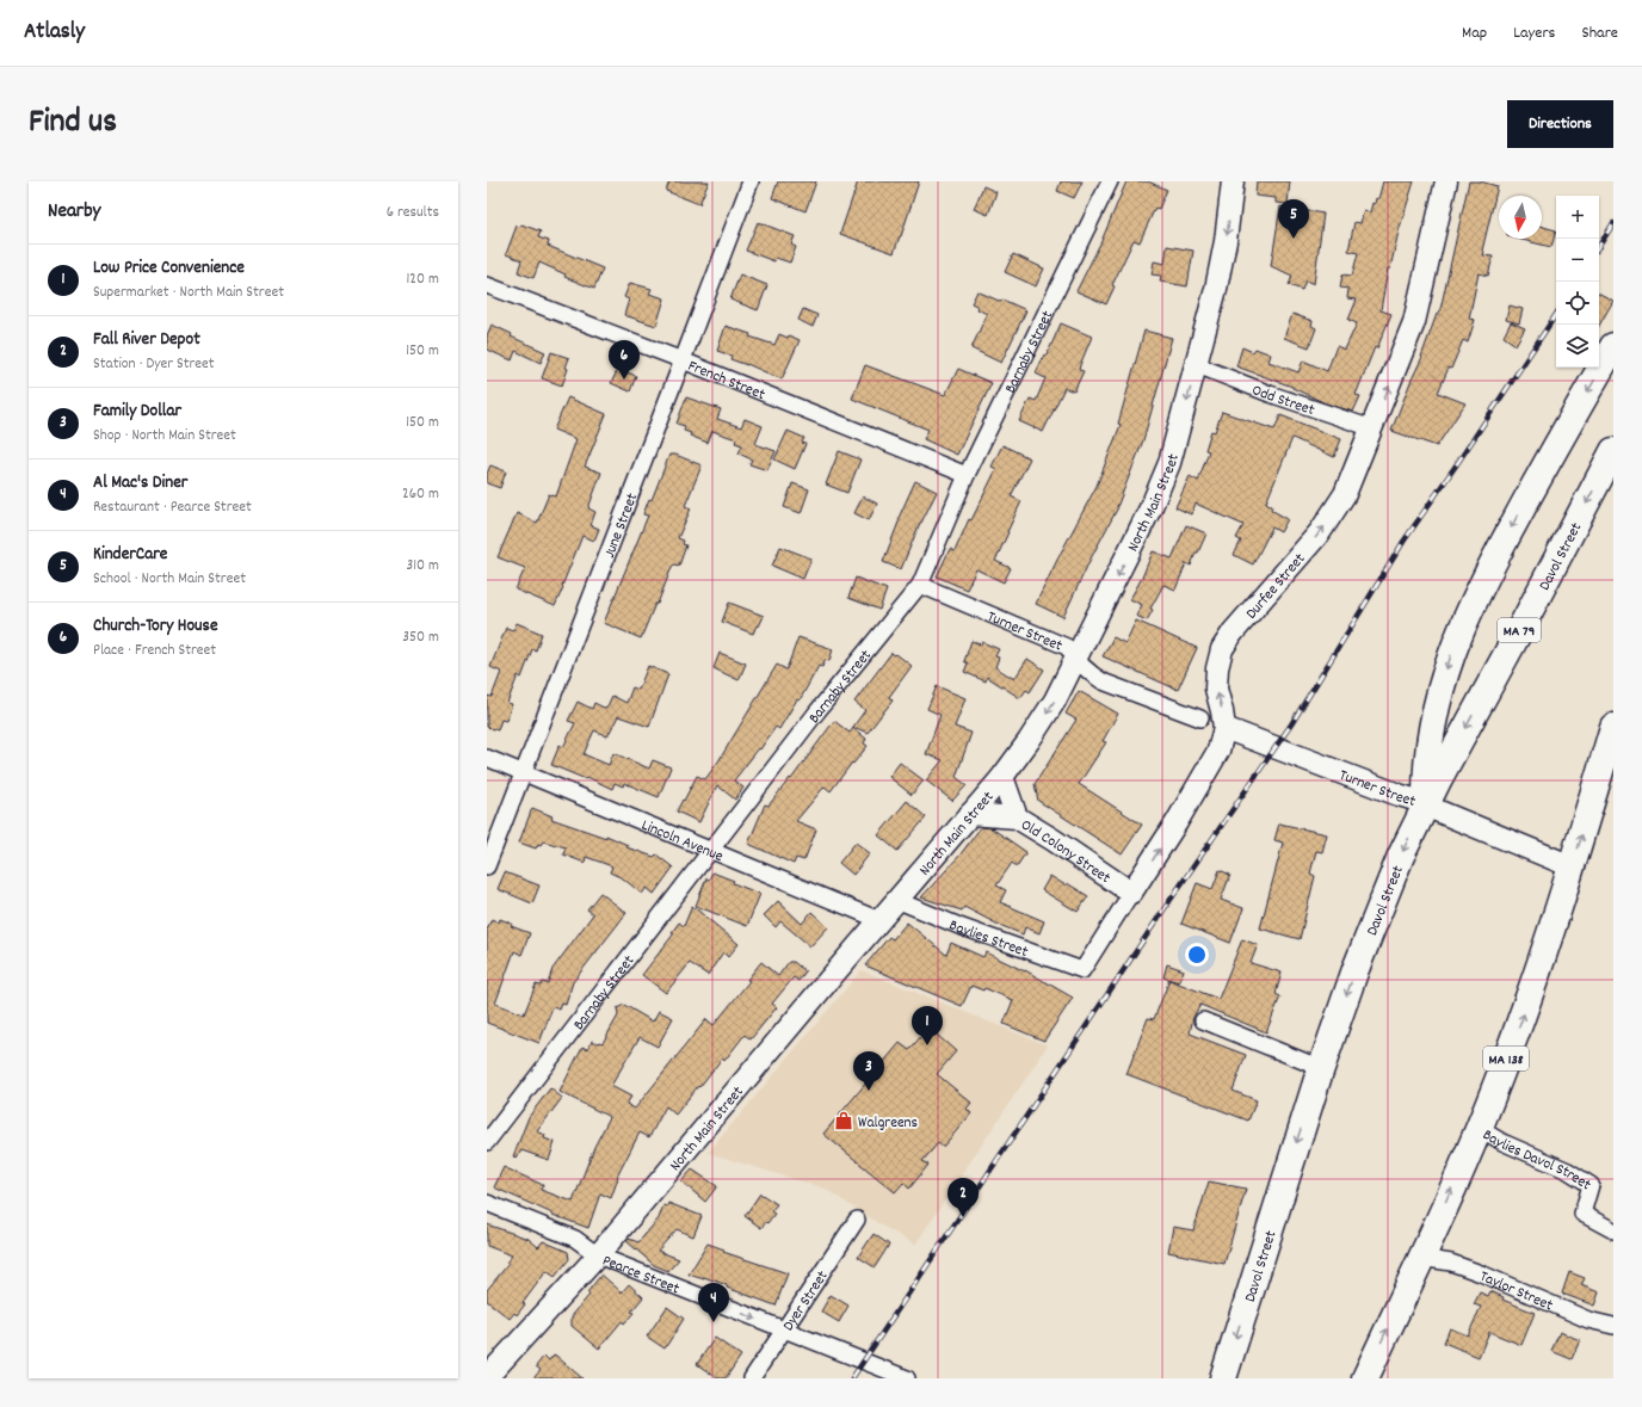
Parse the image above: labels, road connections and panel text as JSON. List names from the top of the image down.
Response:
{
  "streets": {
    "highway": ["Davol Street", "MA 79", "MA 138"],
    "main road": [
      "North Main Street",
      "Durfee Street",
      "Turner Street",
      "Old Colony Street"
    ],
    "street": [
      "Barnaby Street",
      "French Street",
      "Odd Street",
      "June Street",
      "Lincoln Avenue",
      "Baylies Street",
      "Baylies Davol Street",
      "Pearce Street",
      "Taylor Street",
      "Dyer Street"
    ]
  },
  "crossings": [
    ["Barnaby Street", "French Street"],
    ["Barnaby Street", "Turner Street"],
    ["Barnaby Street", "Lincoln Avenue"],
    ["French Street", "June Street"],
    ["Odd Street", "North Main Street"],
    ["Odd Street", "Durfee Street"],
    ["North Main Street", "Turner Street"],
    ["North Main Street", "Lincoln Avenue"],
    ["North Main Street", "Old Colony Street"],
    ["North Main Street", "Baylies Street"],
    ["North Main Street", "Pearce Street"],
    ["June Street", "Lincoln Avenue"],
    ["Davol Street", "Turner Street"],
    ["Durfee Street", "Turner Street"],
    ["Durfee Street", "Old Colony Street"],
    ["Durfee Street", "Baylies Street"],
    ["Turner Street", "MA 138"],
    ["MA 138", "Baylies Davol Street"],
    ["MA 138", "Taylor Street"],
    ["Pearce Street", "Dyer Street"]
  ],
  "one_way": ["North Main Street", "Durfee Street", "Pearce Street"],
  "places": {
    "shop": ["Walgreens"]
  },
  "north": "bottom",
  "page": {
    "header": "Atlasly",
    "nav": ["Map", "Layers", "Share"],
    "title": "Find us",
    "buttons": "Directions",
    "heading": ["Nearby", "6 results"],
    "map_buttons": ["+", "−"],
    "pins": [
      "5",
      "6",
      "1",
      "3",
      "2",
      "4"
    ],
    "list": [
      {
        "mark": "1",
        "name": "Low Price Convenience",
        "note": "Supermarket · North Main Street",
        "value": "120 m"
      },
      {
        "mark": "2",
        "name": "Fall River Depot",
        "note": "Station · Dyer Street",
        "value": "150 m"
      },
      {
        "mark": "3",
        "name": "Family Dollar",
        "note": "Shop · North Main Street",
        "value": "150 m"
      },
      {
        "mark": "4",
        "name": "Al Mac's Diner",
        "note": "Restaurant · Pearce Street",
        "value": "260 m"
      },
      {
        "mark": "5",
        "name": "KinderCare",
        "note": "School · North Main Street",
        "value": "310 m"
      },
      {
        "mark": "6",
        "name": "Church-Tory House",
        "note": "Place · French Street",
        "value": "350 m"
      }
    ]
  }
}
